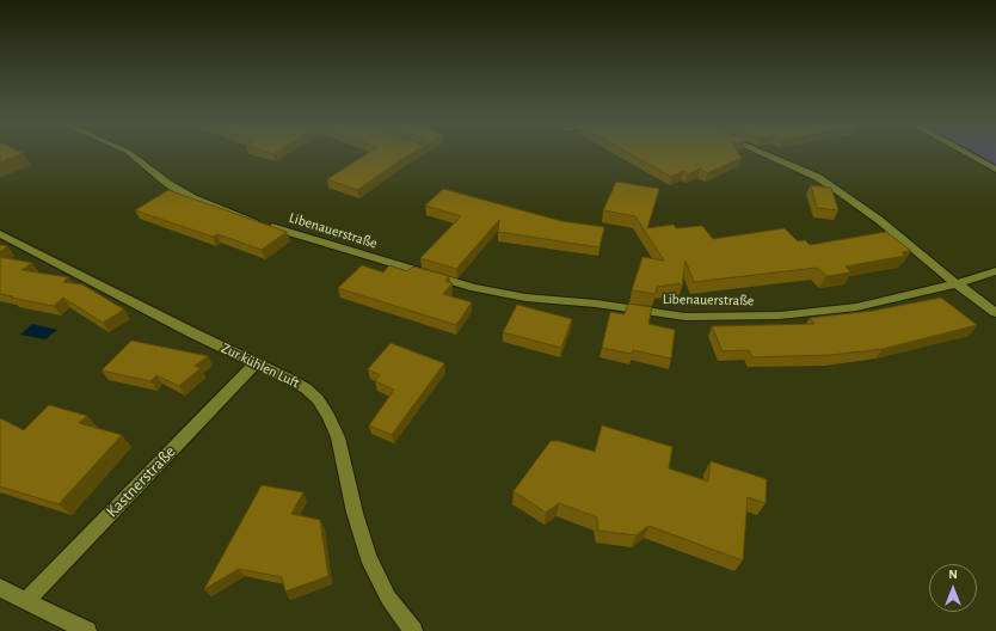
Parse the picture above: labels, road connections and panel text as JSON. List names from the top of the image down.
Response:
{
  "streets": {
    "street": ["Libenauerstraße", "Zur kühlen Luft", "Kastnerstraße"]
  },
  "crossings": [
    ["Zur kühlen Luft", "Kastnerstraße"]
  ],
  "north": "top"
}
